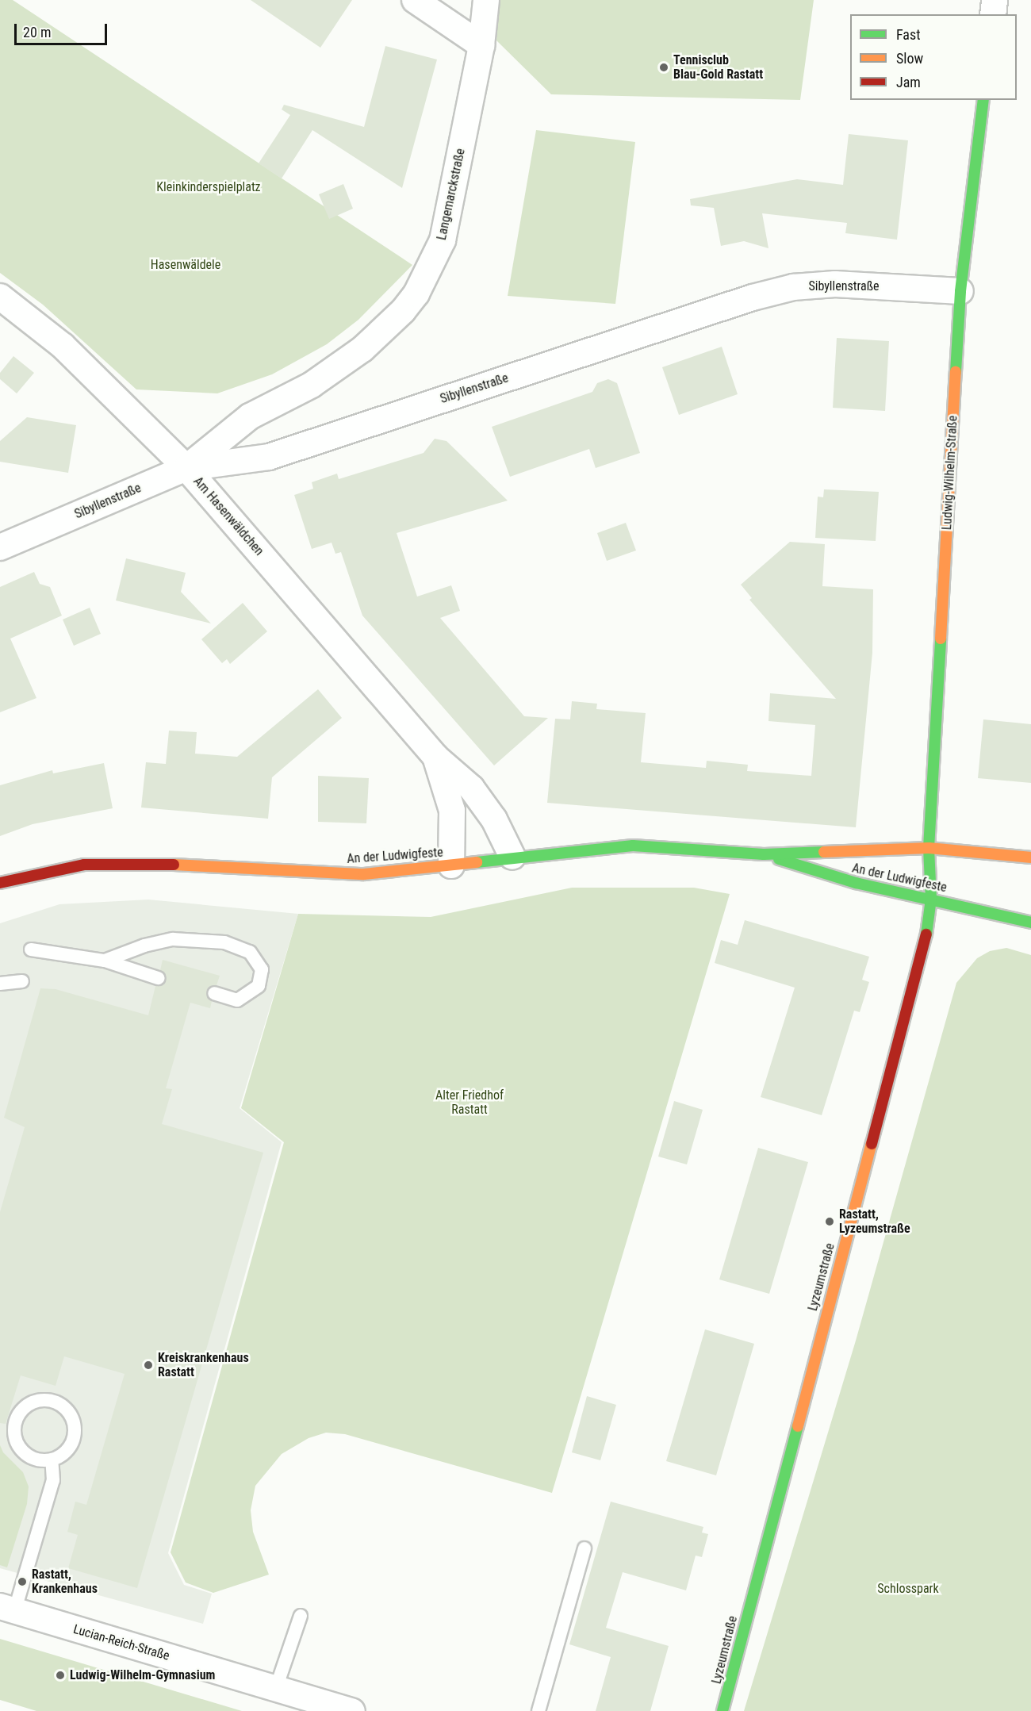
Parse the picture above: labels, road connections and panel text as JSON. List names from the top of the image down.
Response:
{
  "streets": {
    "street": [
      "Langemarckstraße",
      "Sibyllenstraße",
      "Ludwig-Wilhelm-Straße",
      "Am Hasenwäldchen",
      "An der Ludwigfeste",
      "Lyzeumstraße",
      "Lucian-Reich-Straße"
    ]
  },
  "crossings": [
    ["Langemarckstraße", "Sibyllenstraße"],
    ["Langemarckstraße", "Am Hasenwäldchen"],
    ["Sibyllenstraße", "Ludwig-Wilhelm-Straße"],
    ["Sibyllenstraße", "Am Hasenwäldchen"],
    ["Ludwig-Wilhelm-Straße", "An der Ludwigfeste"],
    ["Ludwig-Wilhelm-Straße", "Lyzeumstraße"],
    ["Am Hasenwäldchen", "An der Ludwigfeste"],
    ["An der Ludwigfeste", "Lyzeumstraße"]
  ],
  "parks": [
    "Kleinkinderspielplatz",
    "Hasenwäldele",
    "Alter Friedhof Rastatt",
    "Schlosspark"
  ],
  "places": [
    "Tennisclub Blau-Gold Rastatt",
    "Rastatt, Lyzeumstraße",
    "Kreiskrankenhaus Rastatt",
    "Rastatt, Krankenhaus",
    "Ludwig-Wilhelm-Gymnasium"
  ],
  "legend": ["Fast", "Slow", "Jam"],
  "scale_bar": "20 m"
}
